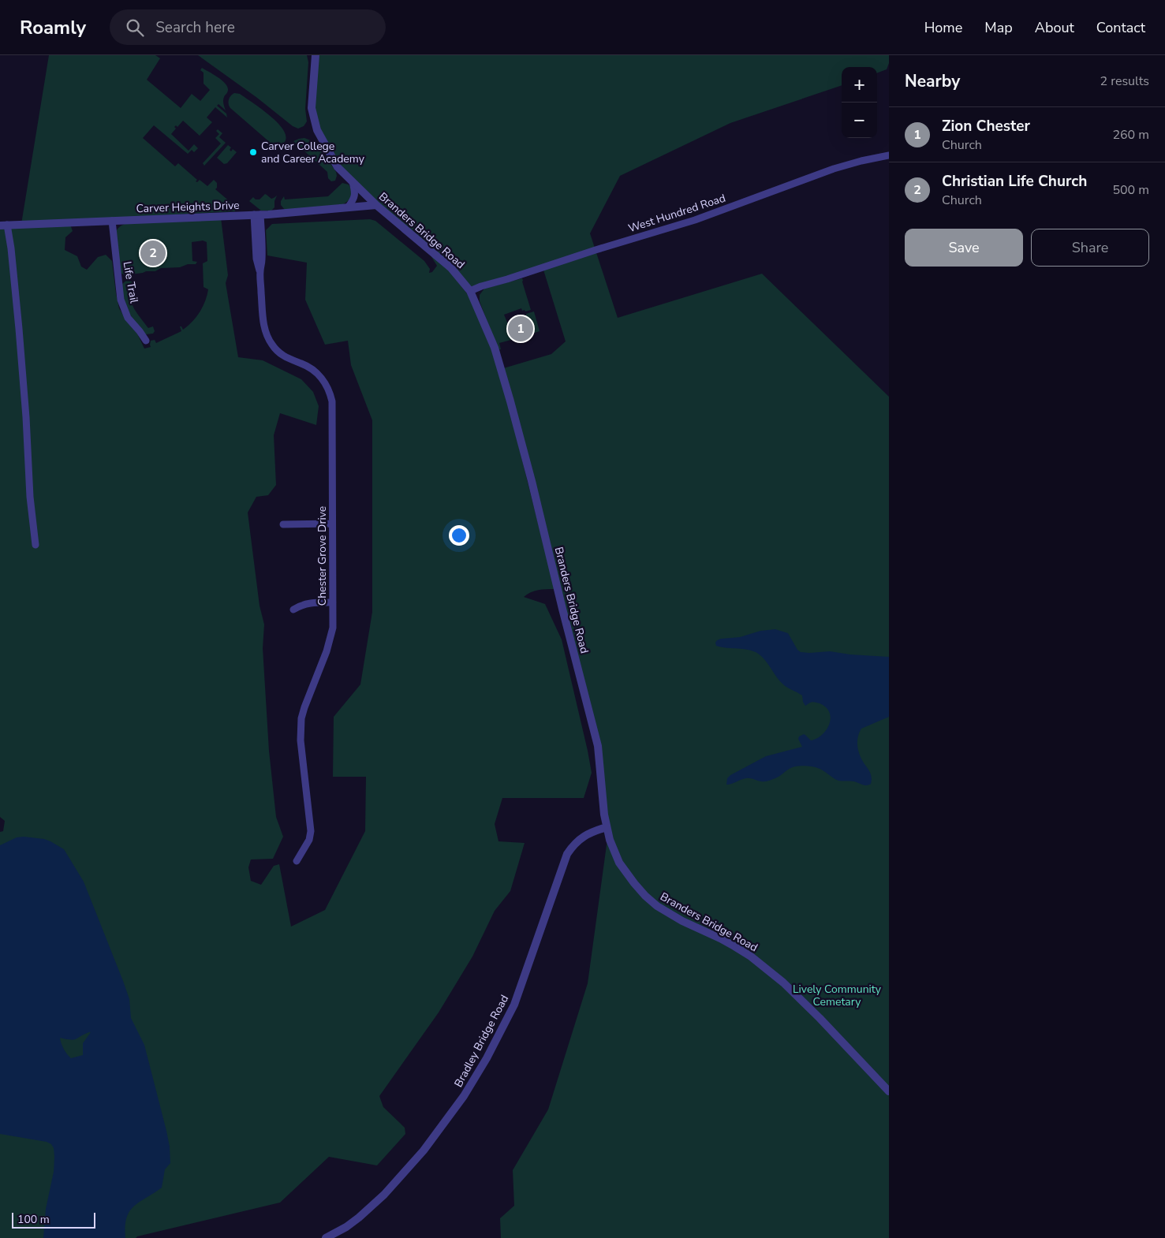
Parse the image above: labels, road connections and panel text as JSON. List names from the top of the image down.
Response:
{
  "streets": {
    "street": [
      "Carver Heights Drive",
      "West Hundred Road",
      "Branders Bridge Road",
      "Life Trail",
      "Chester Grove Drive",
      "Bradley Bridge Road"
    ]
  },
  "crossings": [
    ["Carver Heights Drive", "Branders Bridge Road"],
    ["Carver Heights Drive", "Life Trail"],
    ["Carver Heights Drive", "Chester Grove Drive"],
    ["West Hundred Road", "Branders Bridge Road"],
    ["Branders Bridge Road", "Bradley Bridge Road"]
  ],
  "parks": ["Lively Community Cemetary"],
  "places": ["Carver College and Career Academy"],
  "scale_bar": "100 m",
  "page": {
    "header": "Roamly",
    "search": "Search here",
    "nav": [
      "Home",
      "Map",
      "About",
      "Contact"
    ],
    "heading": ["Nearby", "2 results"],
    "map_buttons": ["+", "−"],
    "list": [
      {
        "mark": "1",
        "name": "Zion Chester",
        "note": "Church",
        "value": "260 m"
      },
      {
        "mark": "2",
        "name": "Christian Life Church",
        "note": "Church",
        "value": "500 m"
      }
    ],
    "buttons": ["Save", "Share"],
    "pins": ["2", "1"],
    "scale": "100 m"
  }
}
